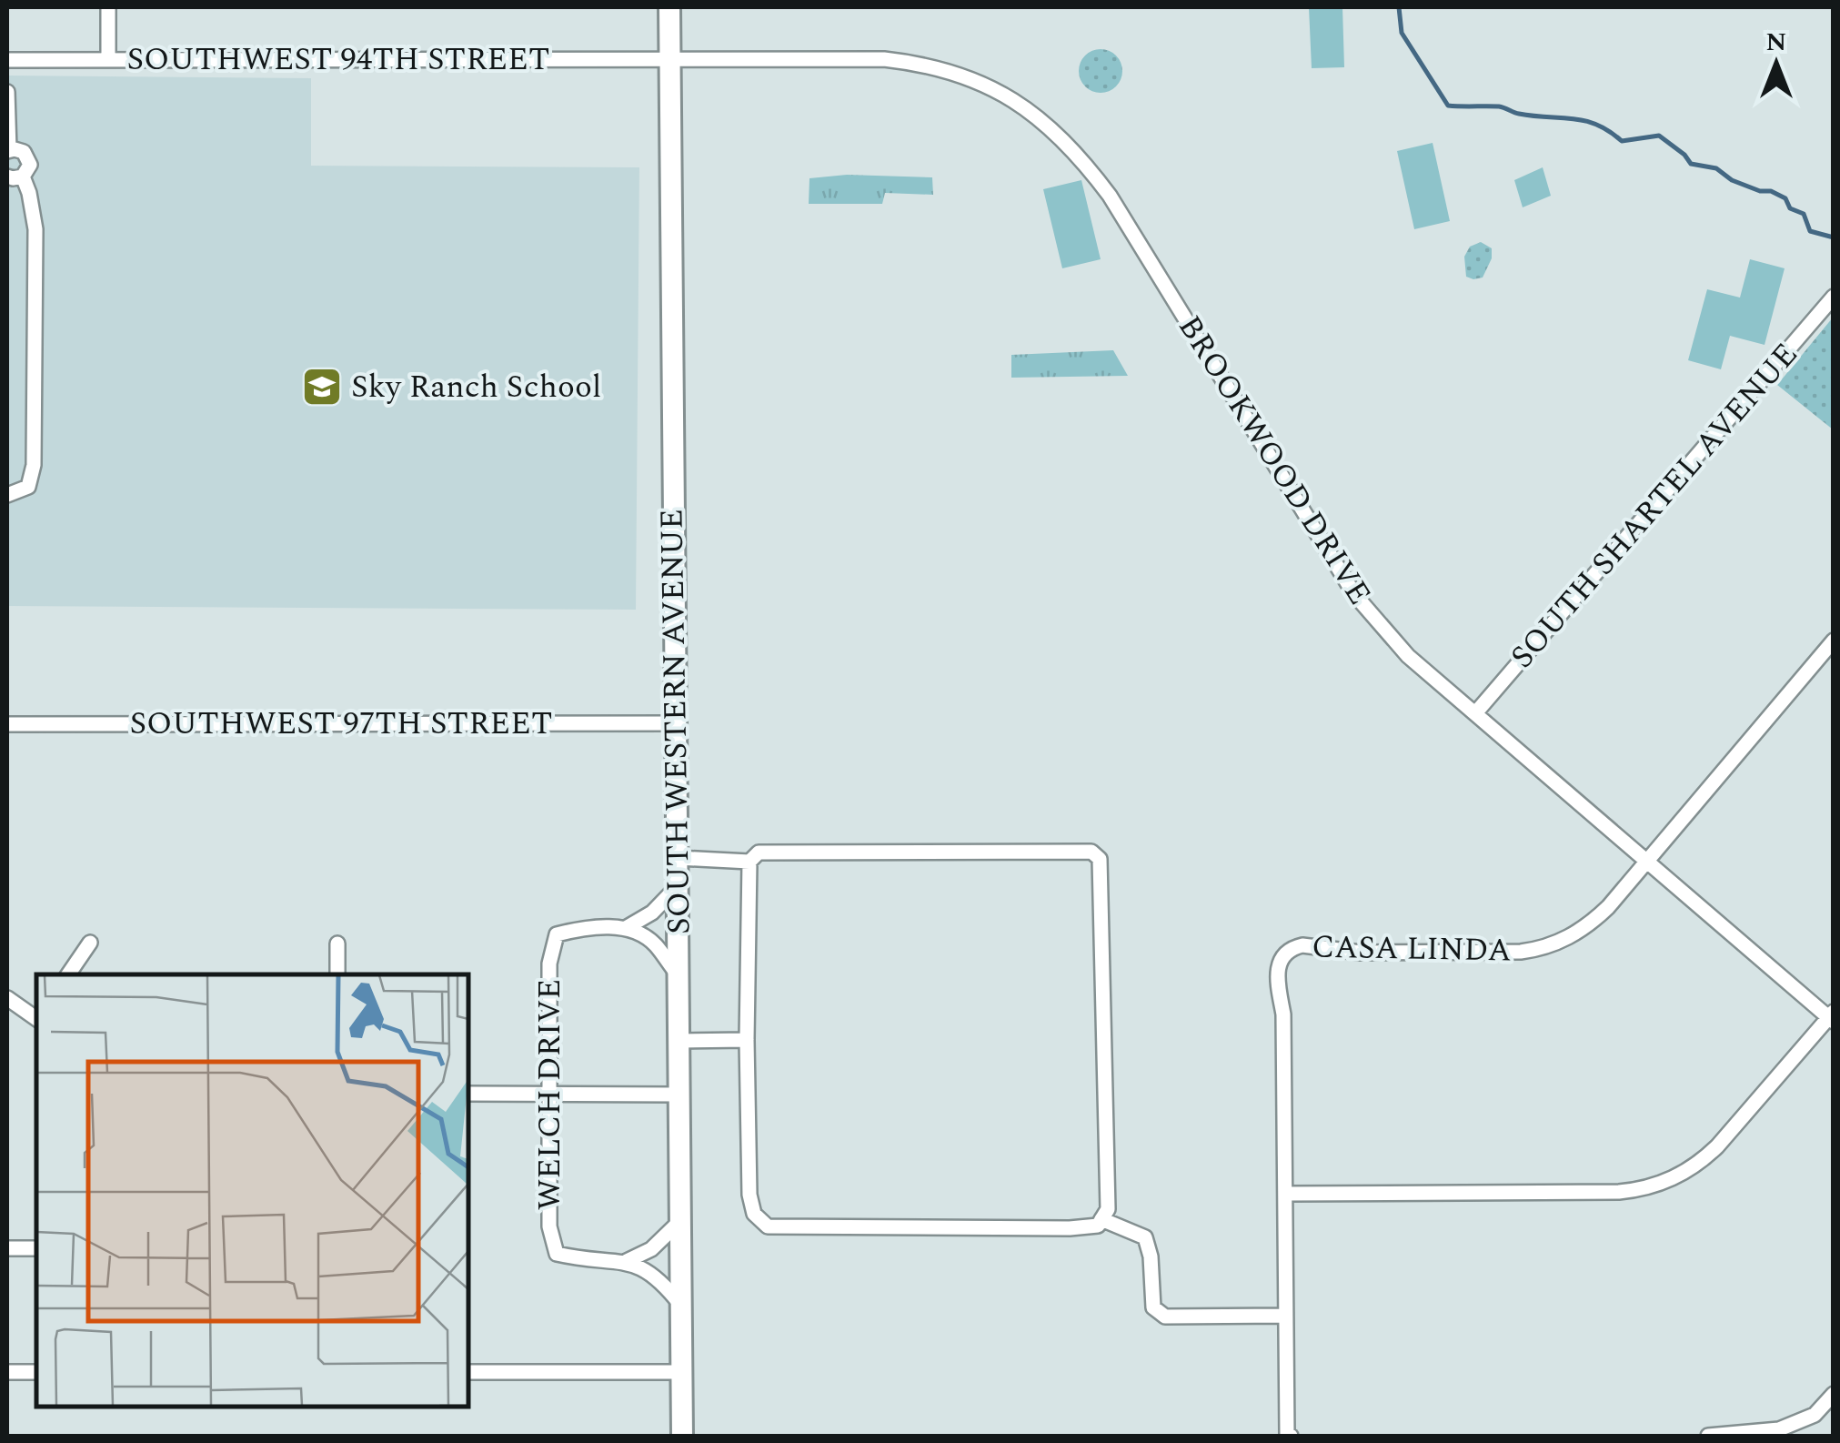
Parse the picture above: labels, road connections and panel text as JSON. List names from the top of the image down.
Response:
{
  "streets": {
    "main road": ["SOUTH WESTERN AVENUE"],
    "street": [
      "SOUTHWEST 94TH STREET",
      "BROOKWOOD DRIVE",
      "SOUTH SHARTEL AVENUE",
      "SOUTHWEST 97TH STREET",
      "CASA LINDA",
      "WELCH DRIVE"
    ]
  },
  "crossings": [
    ["SOUTHWEST 94TH STREET", "BROOKWOOD DRIVE"],
    ["SOUTHWEST 94TH STREET", "SOUTH WESTERN AVENUE"],
    ["BROOKWOOD DRIVE", "SOUTH SHARTEL AVENUE"],
    ["BROOKWOOD DRIVE", "SOUTH WESTERN AVENUE"],
    ["BROOKWOOD DRIVE", "CASA LINDA"],
    ["SOUTH WESTERN AVENUE", "SOUTHWEST 97TH STREET"]
  ],
  "places": {
    "school or university": ["Sky Ranch School"]
  },
  "north": "top"
}
